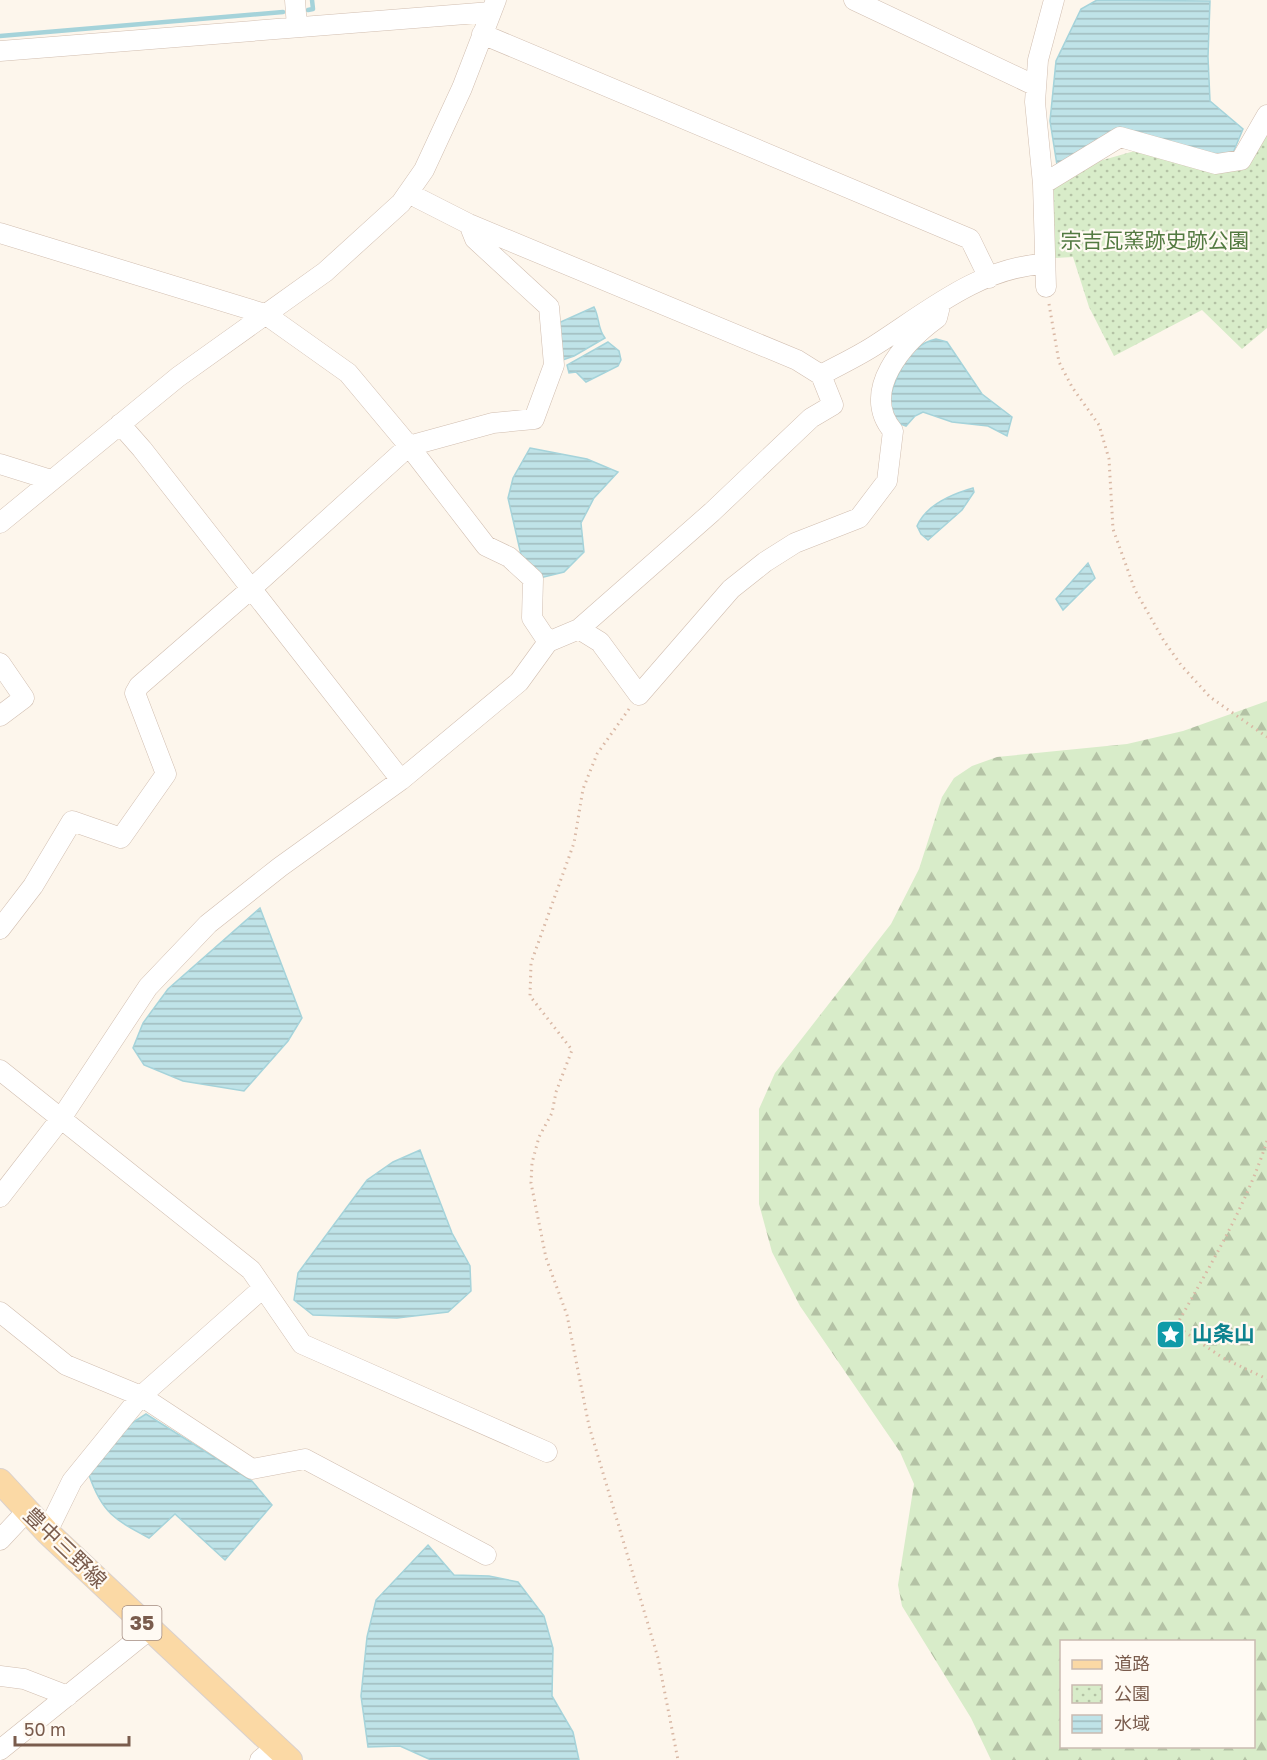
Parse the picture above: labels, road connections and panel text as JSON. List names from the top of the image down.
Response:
{
  "streets": {
    "main road": ["豊中三野線", "35"]
  },
  "parks": ["宗吉瓦窯跡史跡公園"],
  "places": {
    "place": ["山条山"]
  },
  "legend": ["道路", "公園", "水域"],
  "scale_bar": "50 m"
}
